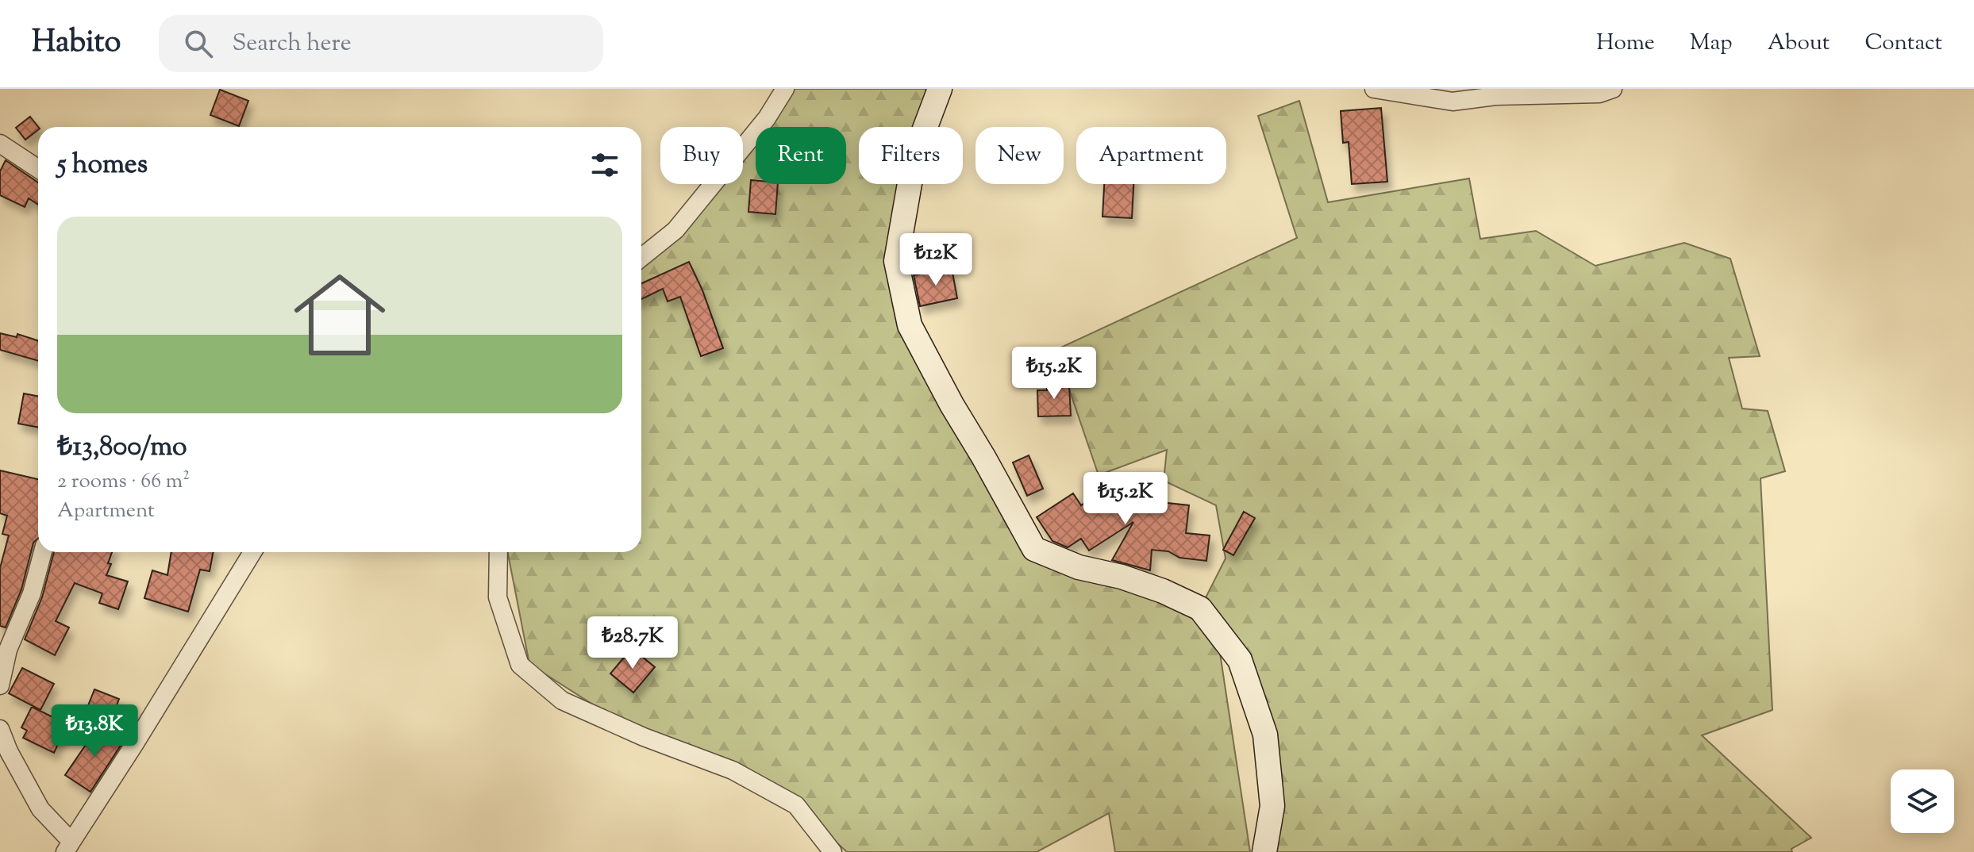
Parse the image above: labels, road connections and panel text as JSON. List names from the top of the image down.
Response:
{
  "page": {
    "header": "Habito",
    "search": "Search here",
    "nav": [
      "Home",
      "Map",
      "About",
      "Contact"
    ],
    "chip": [
      "Buy",
      "Rent",
      "Filters",
      "New",
      "Apartment"
    ],
    "heading": "5 homes",
    "list": [
      {
        "name": "₺13,800/mo",
        "note": "2 rooms · 66 m² · Apartment"
      }
    ],
    "price": [
      "₺12K",
      "₺15.2K",
      "₺15.2K",
      "₺28.7K",
      "₺13.8K"
    ]
  }
}
